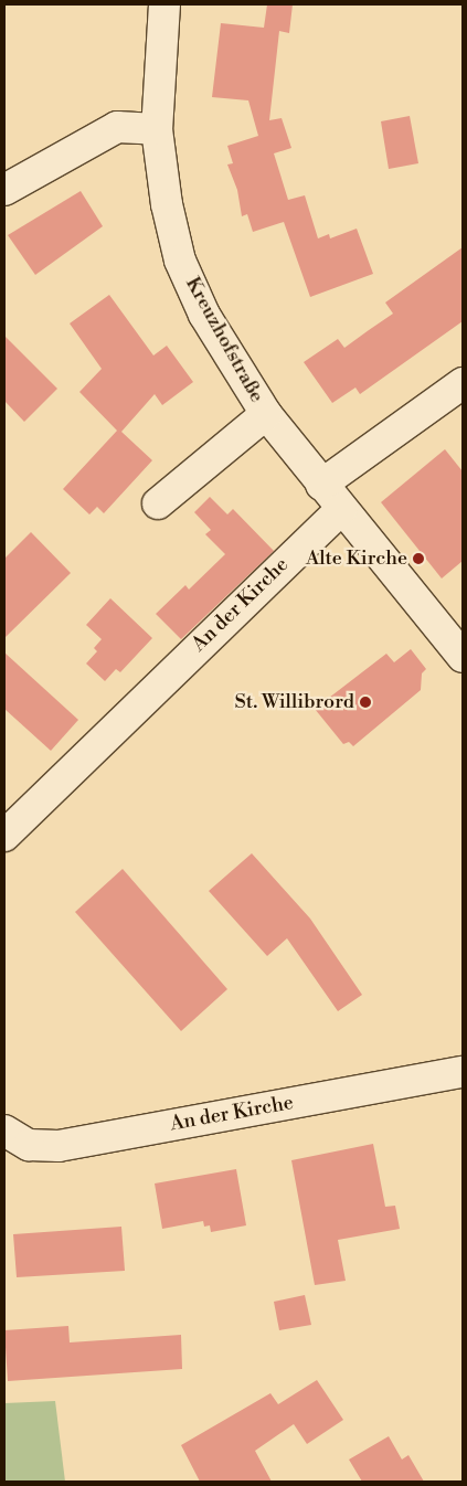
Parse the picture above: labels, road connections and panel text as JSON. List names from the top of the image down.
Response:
{
  "streets": {
    "street": ["Kreuzhofstraße", "An der Kirche"]
  },
  "crossings": [
    ["Kreuzhofstraße", "An der Kirche"]
  ],
  "places": ["Alte Kirche", "St. Willibrord"]
}
